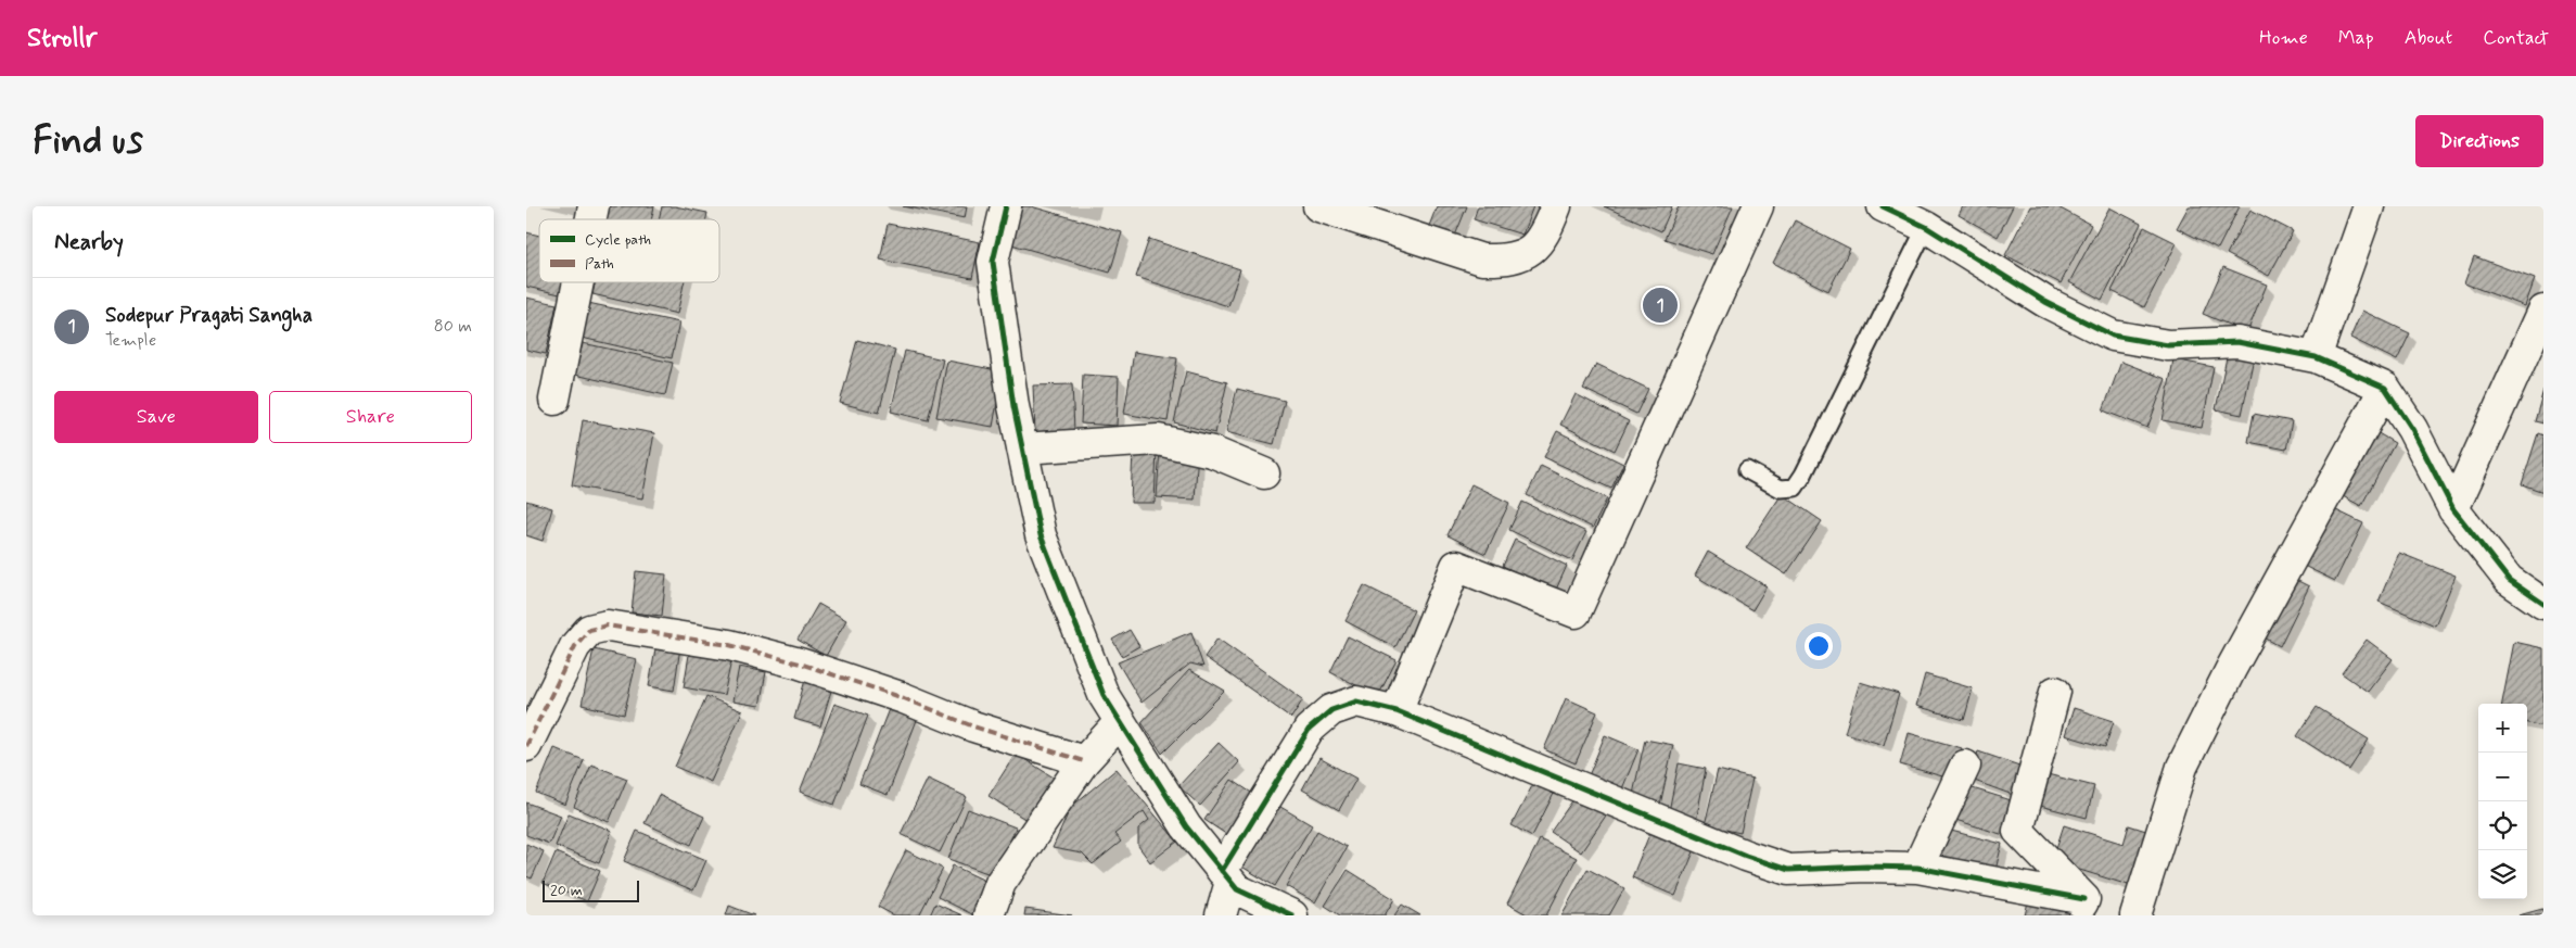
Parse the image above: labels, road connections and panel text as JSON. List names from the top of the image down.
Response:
{
  "legend": ["Cycle path", "Path"],
  "scale_bar": "20 m",
  "page": {
    "header": "Strollr",
    "nav": [
      "Home",
      "Map",
      "About",
      "Contact"
    ],
    "buttons": [
      "Directions",
      ["Save", "Share"]
    ],
    "title": "Find us",
    "heading": "Nearby",
    "list": [
      {
        "mark": "1",
        "name": "Sodepur Pragati Sangha",
        "note": "Temple",
        "value": "80 m"
      }
    ],
    "pins": "1",
    "map_buttons": ["+", "−"],
    "scale": "20 m"
  }
}
